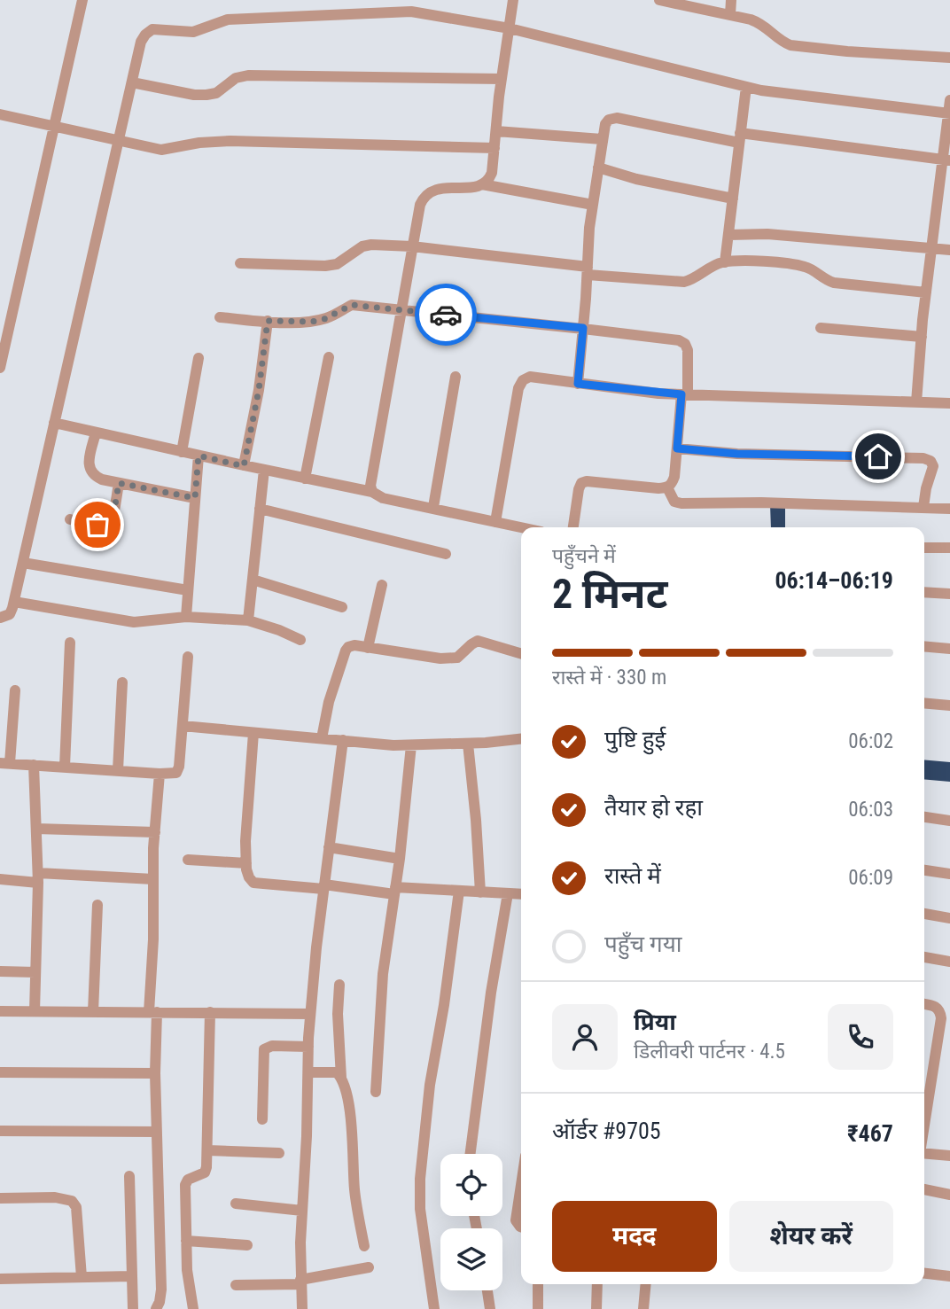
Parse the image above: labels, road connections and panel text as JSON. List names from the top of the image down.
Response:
{
  "page": {
    "heading": ["2 मिनट", "पहुँचने में", "06:14–06:19"],
    "panel": [
      "प्रिया",
      "डिलीवरी पार्टनर · 4.5",
      "ऑर्डर #9705",
      "₹467"
    ],
    "bar": "रास्ते में · 330 m",
    "list": [
      ["पुष्टि हुई", "06:02"],
      ["तैयार हो रहा", "06:03"],
      ["रास्ते में", "06:09"],
      "पहुँच गया"
    ],
    "buttons": ["मदद", "शेयर करें"]
  }
}
